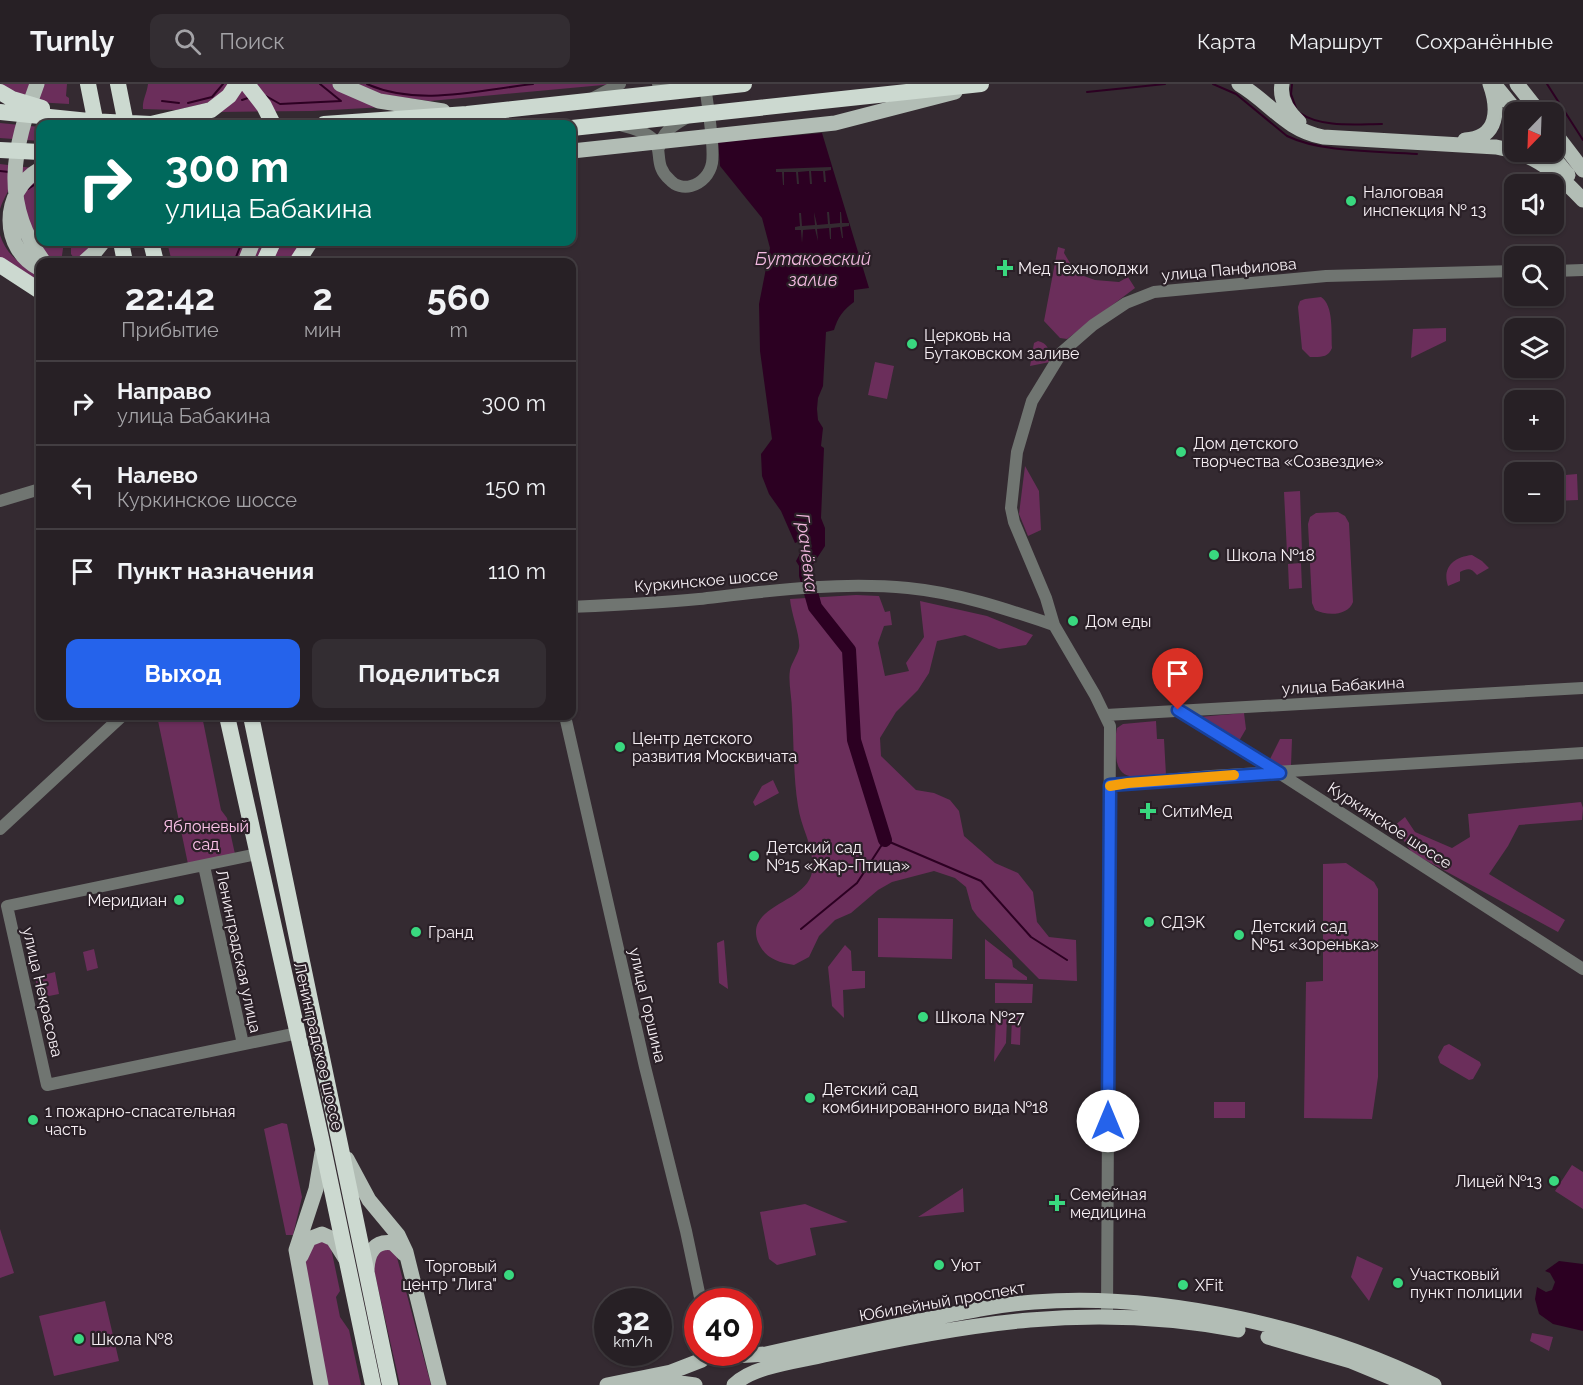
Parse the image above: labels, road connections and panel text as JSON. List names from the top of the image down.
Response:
{
  "streets": {
    "highway": ["Ленинградское шоссе"],
    "main road": ["Юбилейный проспект"],
    "street": [
      "улица Панфилова",
      "Куркинское шоссе",
      "улица Бабакина",
      "Ленинградская улица",
      "улица Некрасова",
      "улица Горшина"
    ]
  },
  "crossings": [
    ["улица Панфилова", "Куркинское шоссе"],
    ["улица Панфилова", "улица Бабакина"],
    ["улица Панфилова", "Юбилейный проспект"],
    ["Куркинское шоссе", "улица Бабакина"],
    ["Ленинградская улица", "улица Некрасова"],
    ["улица Некрасова", "Ленинградское шоссе"]
  ],
  "water": ["Бутаковский залив", "Грачёвка"],
  "parks": ["Яблоневый сад"],
  "places": {
    "other": [
      "Налоговая инспекция № 13",
      "Церковь на Бутаковском заливе",
      "Дом детского творчества «Созвездие»",
      "Школа №18",
      "Дом еды",
      "Центр детского развития Москвичата",
      "Детский сад №15 «Жар-Птица»",
      "Меридиан",
      "СДЭК",
      "Гранд",
      "Детский сад №51 «Зоренька»",
      "Школа №27",
      "Детский сад комбинированного вида №18",
      "1 пожарно-спасательная часть",
      "Лицей №13",
      "Уют",
      "Торговый центр \"Лига\"",
      "Участковый пункт полиции",
      "XFit",
      "Школа №8"
    ],
    "health": ["Мед Технолоджи", "СитиМед", "Семейная медицина"]
  },
  "north": "bottom left",
  "page": {
    "header": "Turnly",
    "search": "Поиск",
    "nav": ["Карта", "Маршрут", "Сохранённые"],
    "map_buttons": ["+", "−"],
    "turn": ["300 m", "улица Бабакина"],
    "eta": [
      "22:42",
      "Прибытие",
      "2",
      "мин",
      "560",
      "m"
    ],
    "list": [
      {
        "name": "Направо",
        "note": "улица Бабакина",
        "value": "300 m"
      },
      {
        "name": "Налево",
        "note": "Куркинское шоссе",
        "value": "150 m"
      },
      {
        "name": "Пункт назначения",
        "value": "110 m"
      }
    ],
    "buttons": ["Выход", "Поделиться"],
    "speed": "32 km/h",
    "limit": "40"
  }
}
